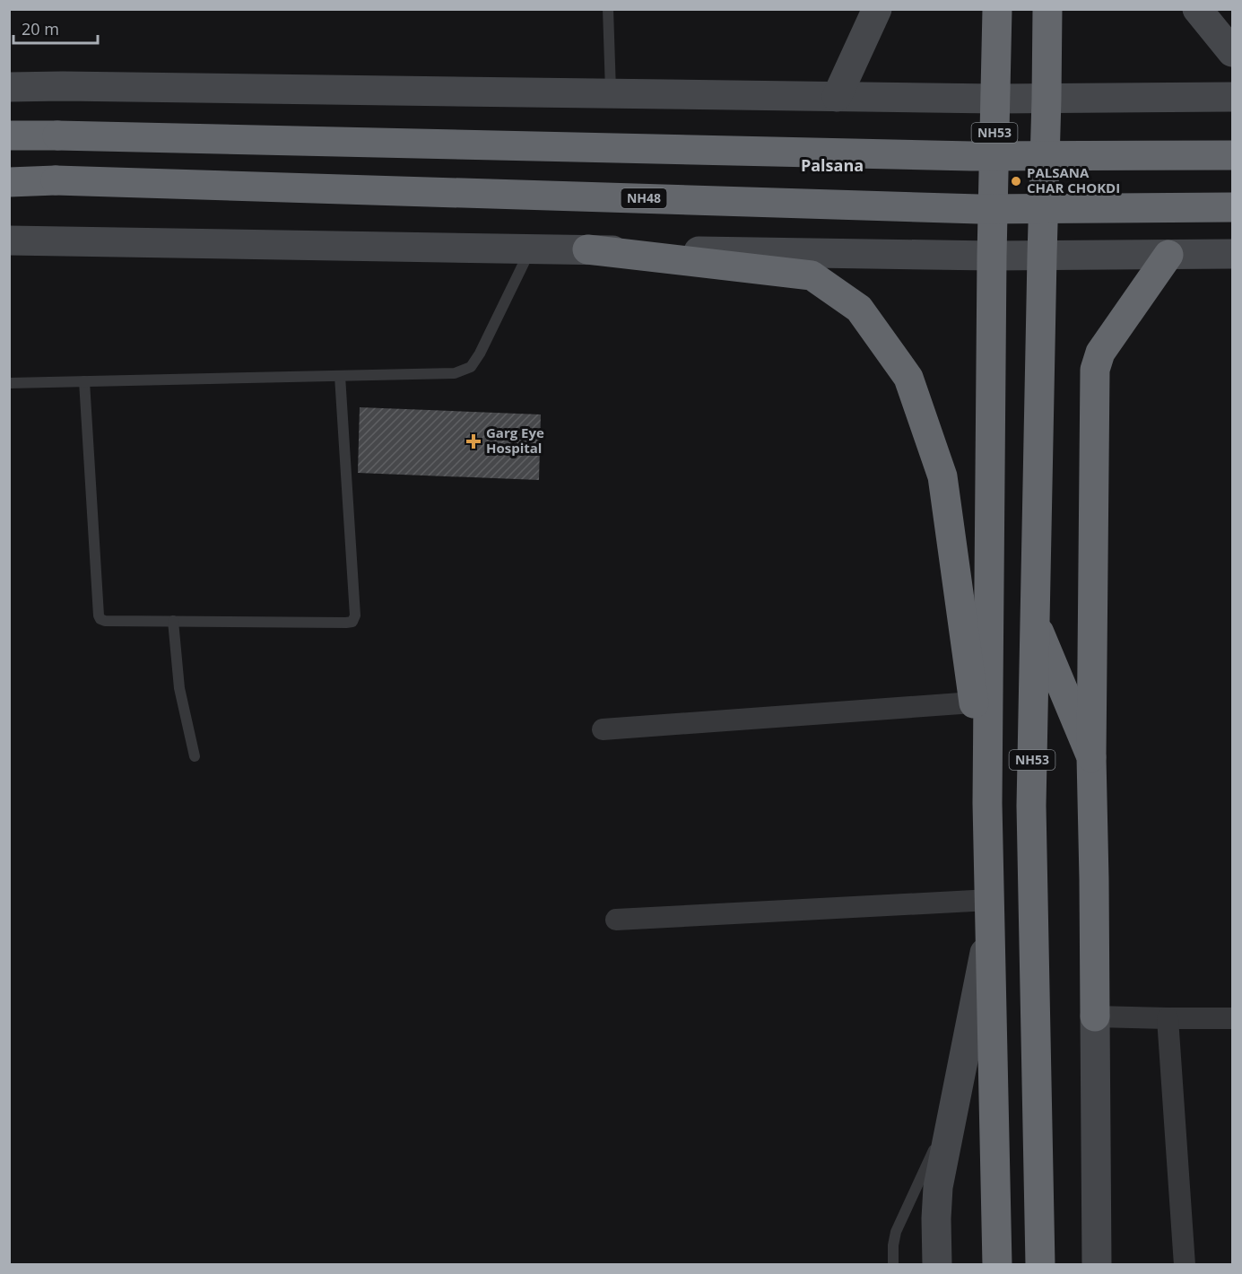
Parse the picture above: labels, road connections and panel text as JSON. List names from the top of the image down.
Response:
{
  "streets": {
    "highway": ["NH53", "NH48"]
  },
  "districts": ["Palsana"],
  "places": {
    "other": ["PALSANA CHAR CHOKDI"],
    "health": ["Garg Eye Hospital"]
  },
  "scale_bar": "20 m"
}
